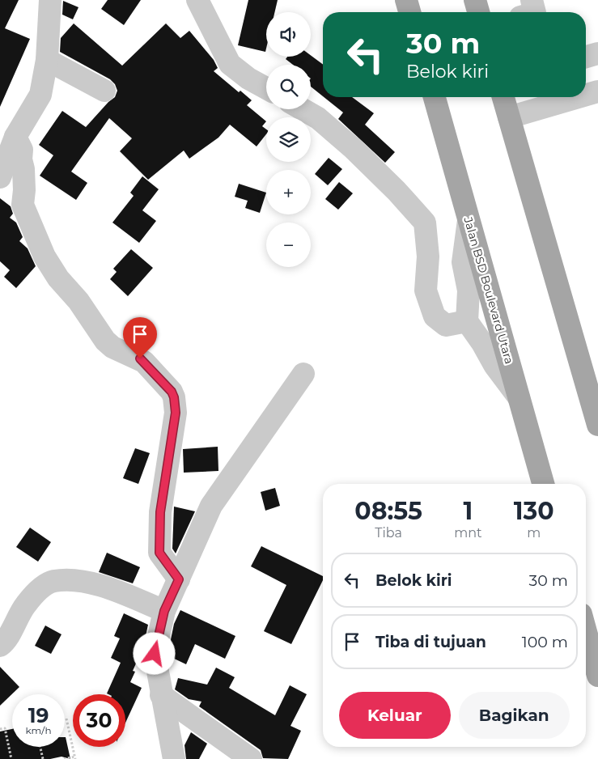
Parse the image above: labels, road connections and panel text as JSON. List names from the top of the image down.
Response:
{
  "streets": {
    "main road": ["Jalan BSD Boulevard Utara"]
  },
  "page": {
    "map_buttons": ["+", "−"],
    "turn": ["30 m", "Belok kiri"],
    "eta": [
      "08:55",
      "Tiba",
      "1",
      "mnt",
      "130",
      "m"
    ],
    "list": [
      {
        "name": "Belok kiri",
        "value": "30 m"
      },
      {
        "name": "Tiba di tujuan",
        "value": "100 m"
      }
    ],
    "buttons": ["Keluar", "Bagikan"],
    "speed": "19 km/h",
    "limit": "30"
  }
}
